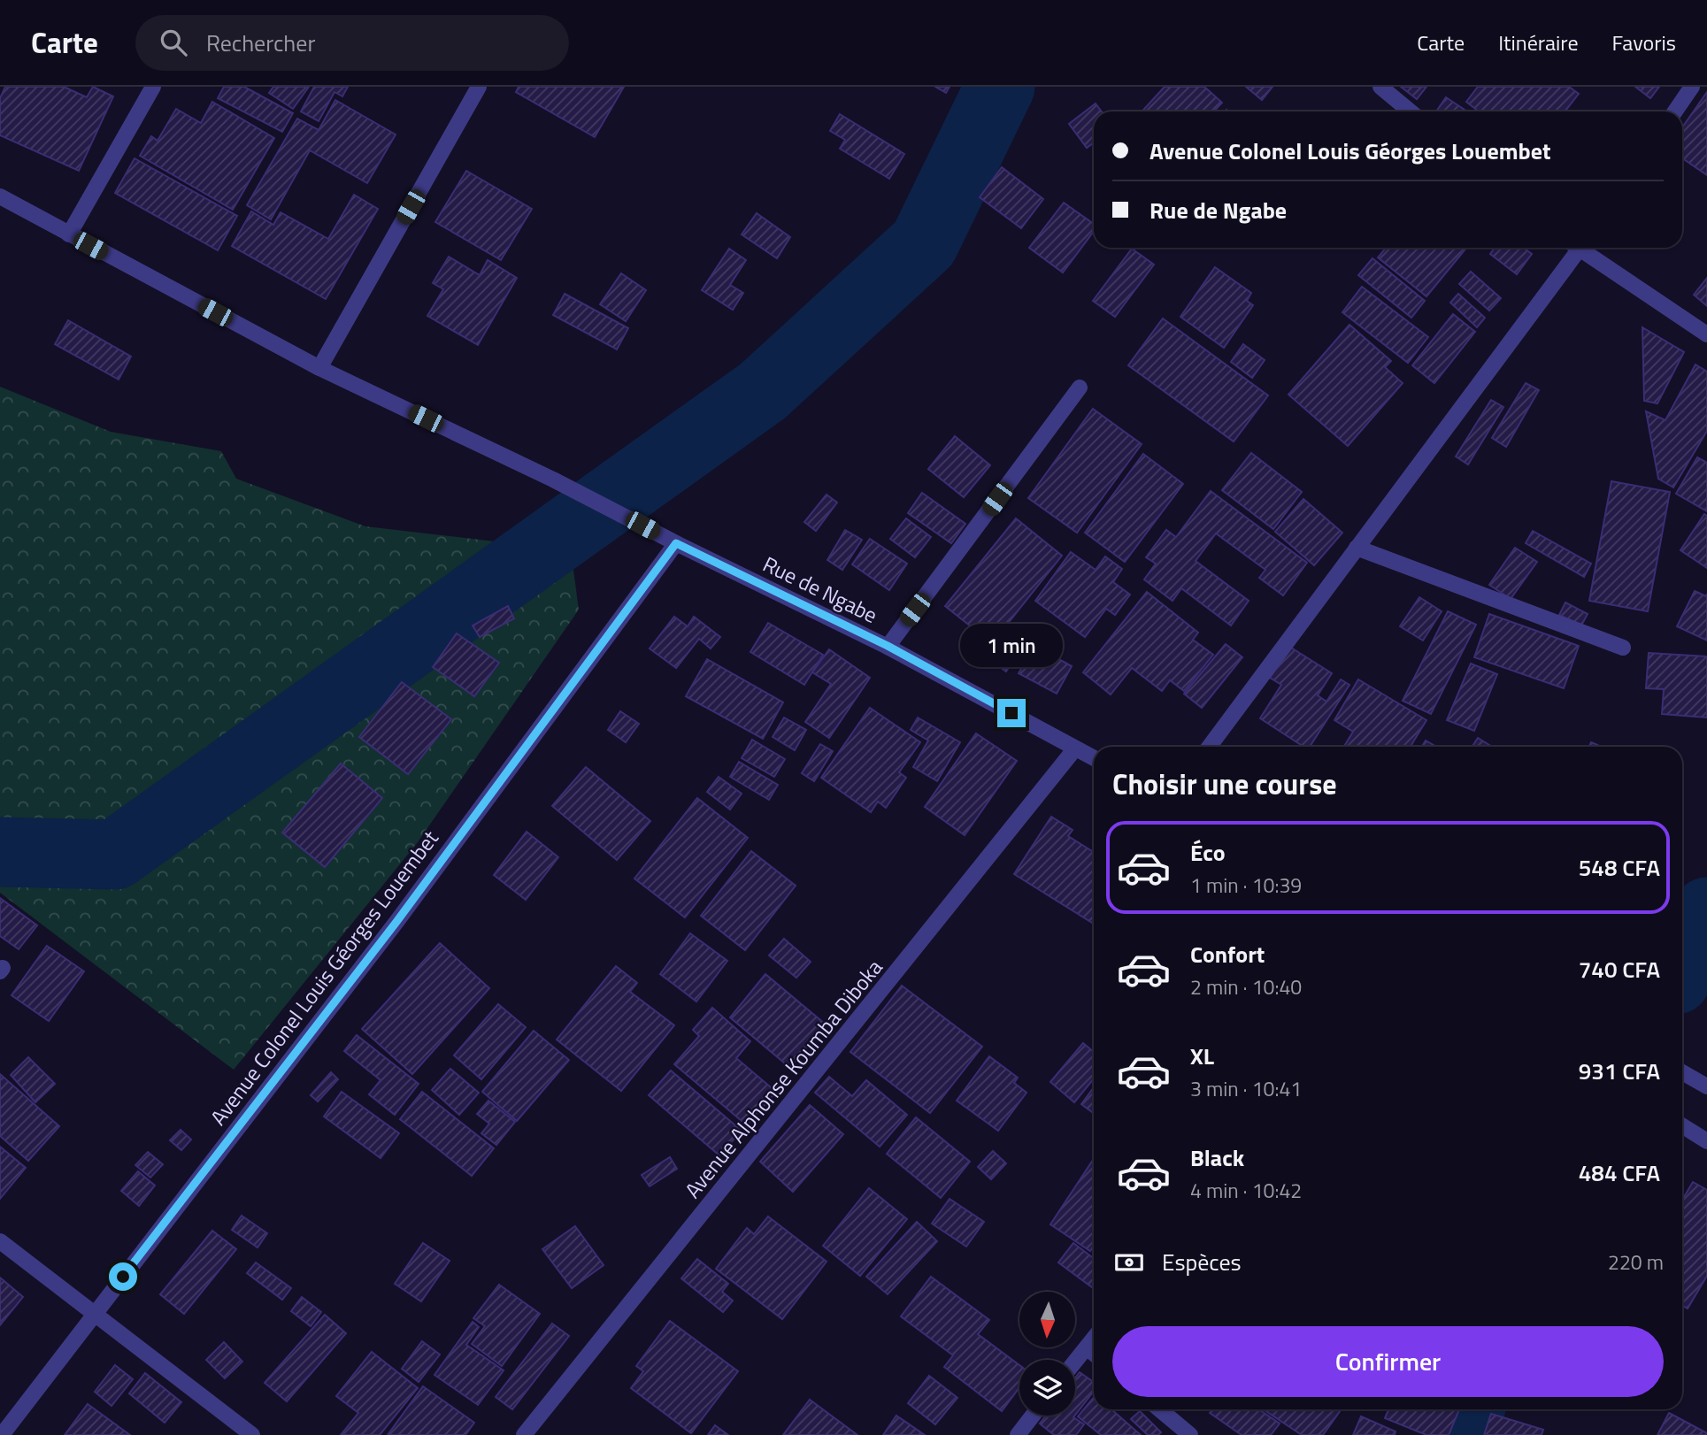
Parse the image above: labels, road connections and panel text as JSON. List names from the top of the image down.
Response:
{
  "streets": {
    "street": ["Rue de Ngabe", "Avenue Colonel Louis Géorges Louembet", "Avenue Alphonse Koumba Diboka"]
  },
  "crossings": [
    ["Rue de Ngabe", "Avenue Colonel Louis Géorges Louembet"],
    ["Rue de Ngabe", "Avenue Alphonse Koumba Diboka"]
  ],
  "north": "bottom",
  "page": {
    "header": "Carte",
    "search": "Rechercher",
    "nav": ["Carte", "Itinéraire", "Favoris"],
    "banner": ["Avenue Colonel Louis Géorges Louembet", "Rue de Ngabe"],
    "bubble": "1 min",
    "heading": "Choisir une course",
    "list": [
      {
        "name": "Éco",
        "note": "1 min · 10:39",
        "value": "548 CFA"
      },
      {
        "name": "Confort",
        "note": "2 min · 10:40",
        "value": "740 CFA"
      },
      {
        "name": "XL",
        "note": "3 min · 10:41",
        "value": "931 CFA"
      },
      {
        "name": "Black",
        "note": "4 min · 10:42",
        "value": "484 CFA"
      }
    ],
    "pay": ["Espèces", "220 m"],
    "buttons": "Confirmer"
  }
}
